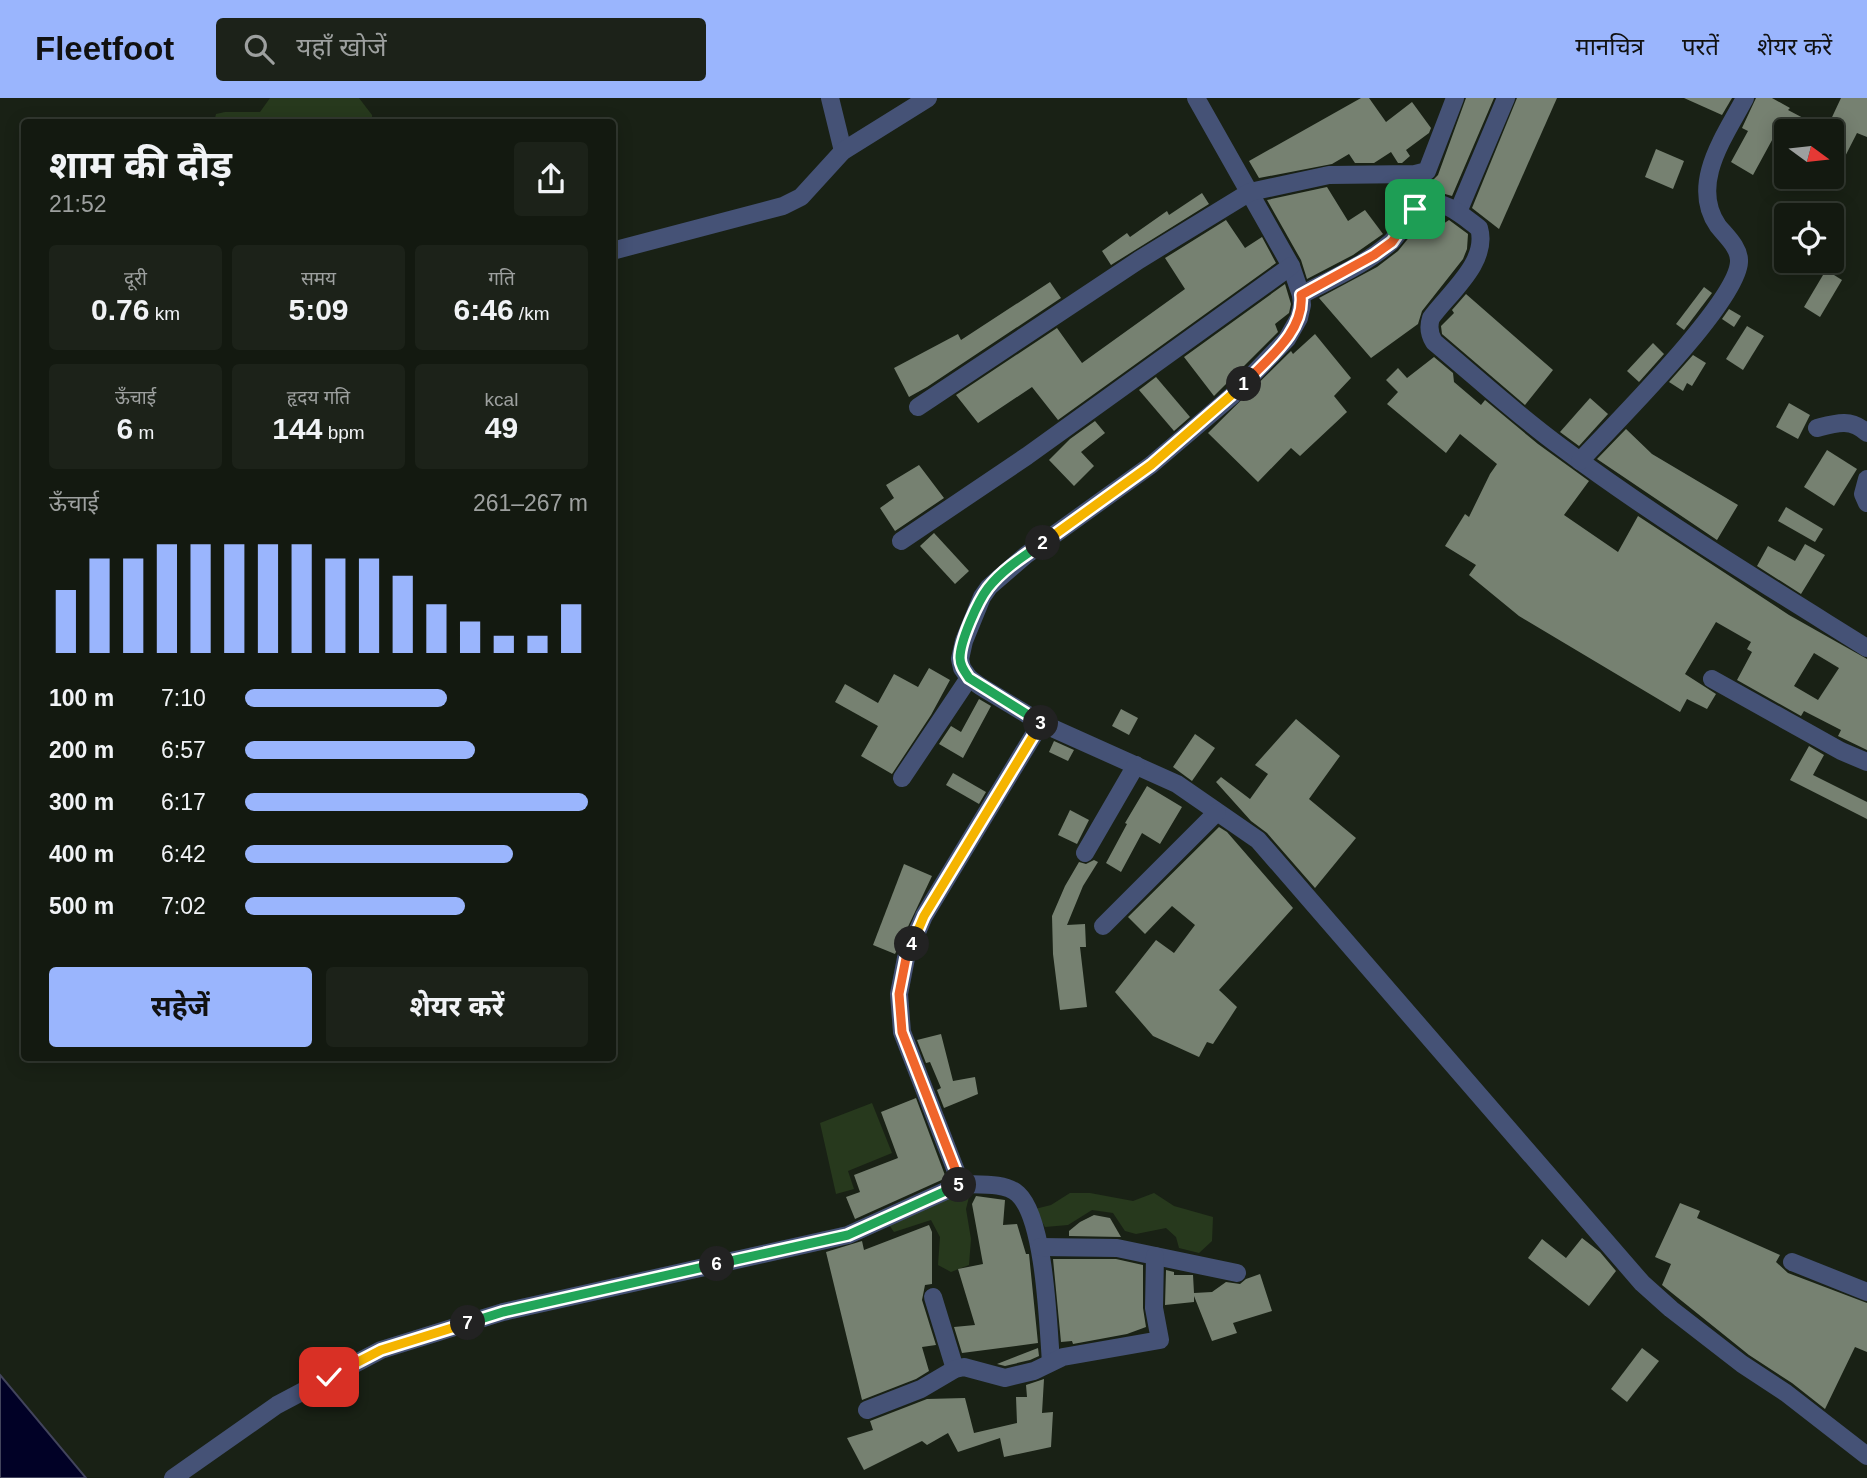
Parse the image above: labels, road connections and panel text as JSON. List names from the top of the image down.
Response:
{
  "north": "right",
  "page": {
    "header": "Fleetfoot",
    "search": "यहाँ खोजें",
    "nav": ["मानचित्र", "परतें", "शेयर करें"],
    "heading": ["शाम की दौड़", "21:52"],
    "stats": [
      ["दूरी", "0.76 km"],
      ["समय", "5:09"],
      ["गति", "6:46 /km"],
      ["ऊँचाई", "6 m"],
      ["हृदय गति", "144 bpm"],
      ["kcal", "49"]
    ],
    "pins": [
      "1",
      "2",
      "3",
      "4",
      "5",
      "6",
      "7"
    ],
    "chart": ["ऊँचाई", "261–267 m"],
    "list": [
      {
        "name": "100 m",
        "note": "7:10"
      },
      {
        "name": "200 m",
        "note": "6:57"
      },
      {
        "name": "300 m",
        "note": "6:17"
      },
      {
        "name": "400 m",
        "note": "6:42"
      },
      {
        "name": "500 m",
        "note": "7:02"
      }
    ],
    "buttons": ["सहेजें", "शेयर करें"]
  }
}
